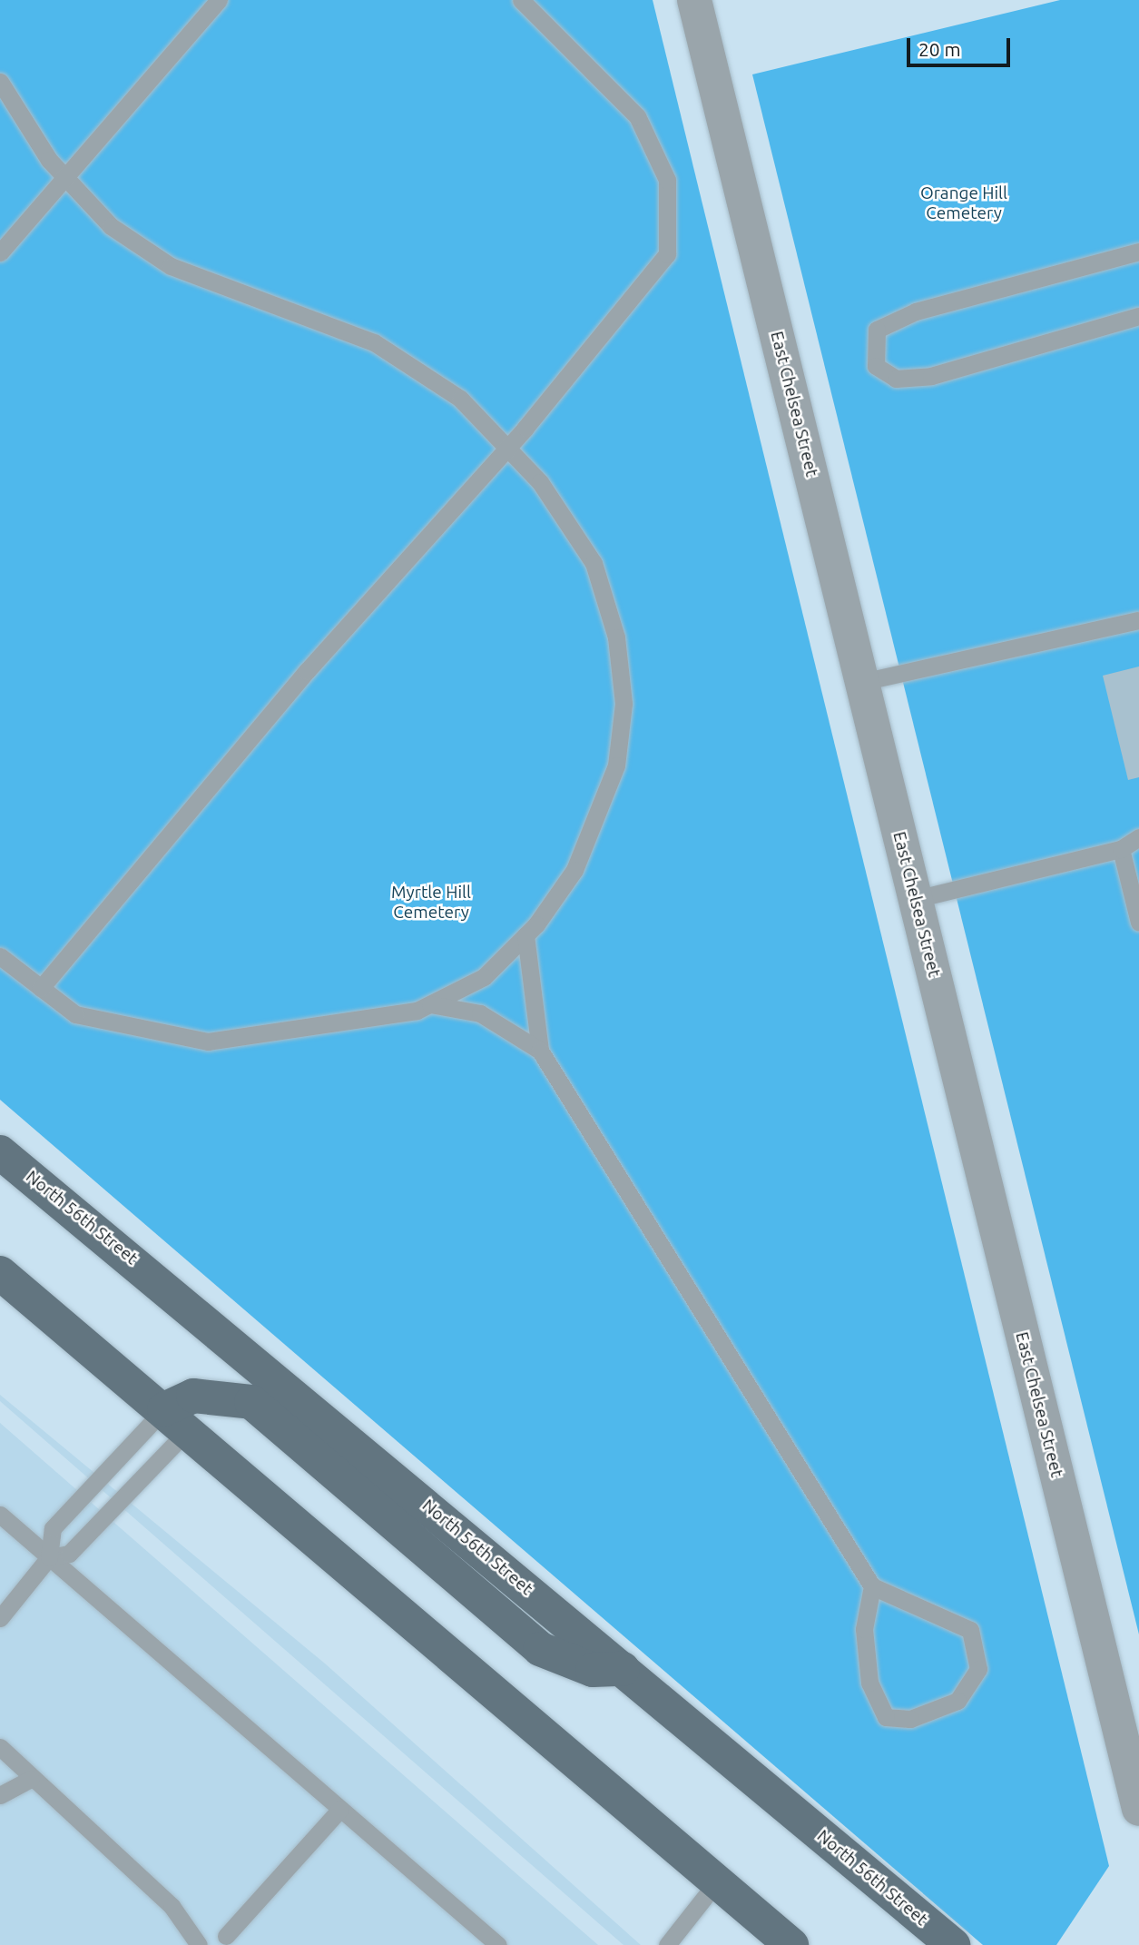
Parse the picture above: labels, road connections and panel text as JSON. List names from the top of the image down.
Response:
{
  "streets": {
    "main road": ["North 56th Street"],
    "street": ["East Chelsea Street"]
  },
  "parks": ["Orange Hill Cemetery", "Myrtle Hill Cemetery"],
  "scale_bar": "20 m"
}
